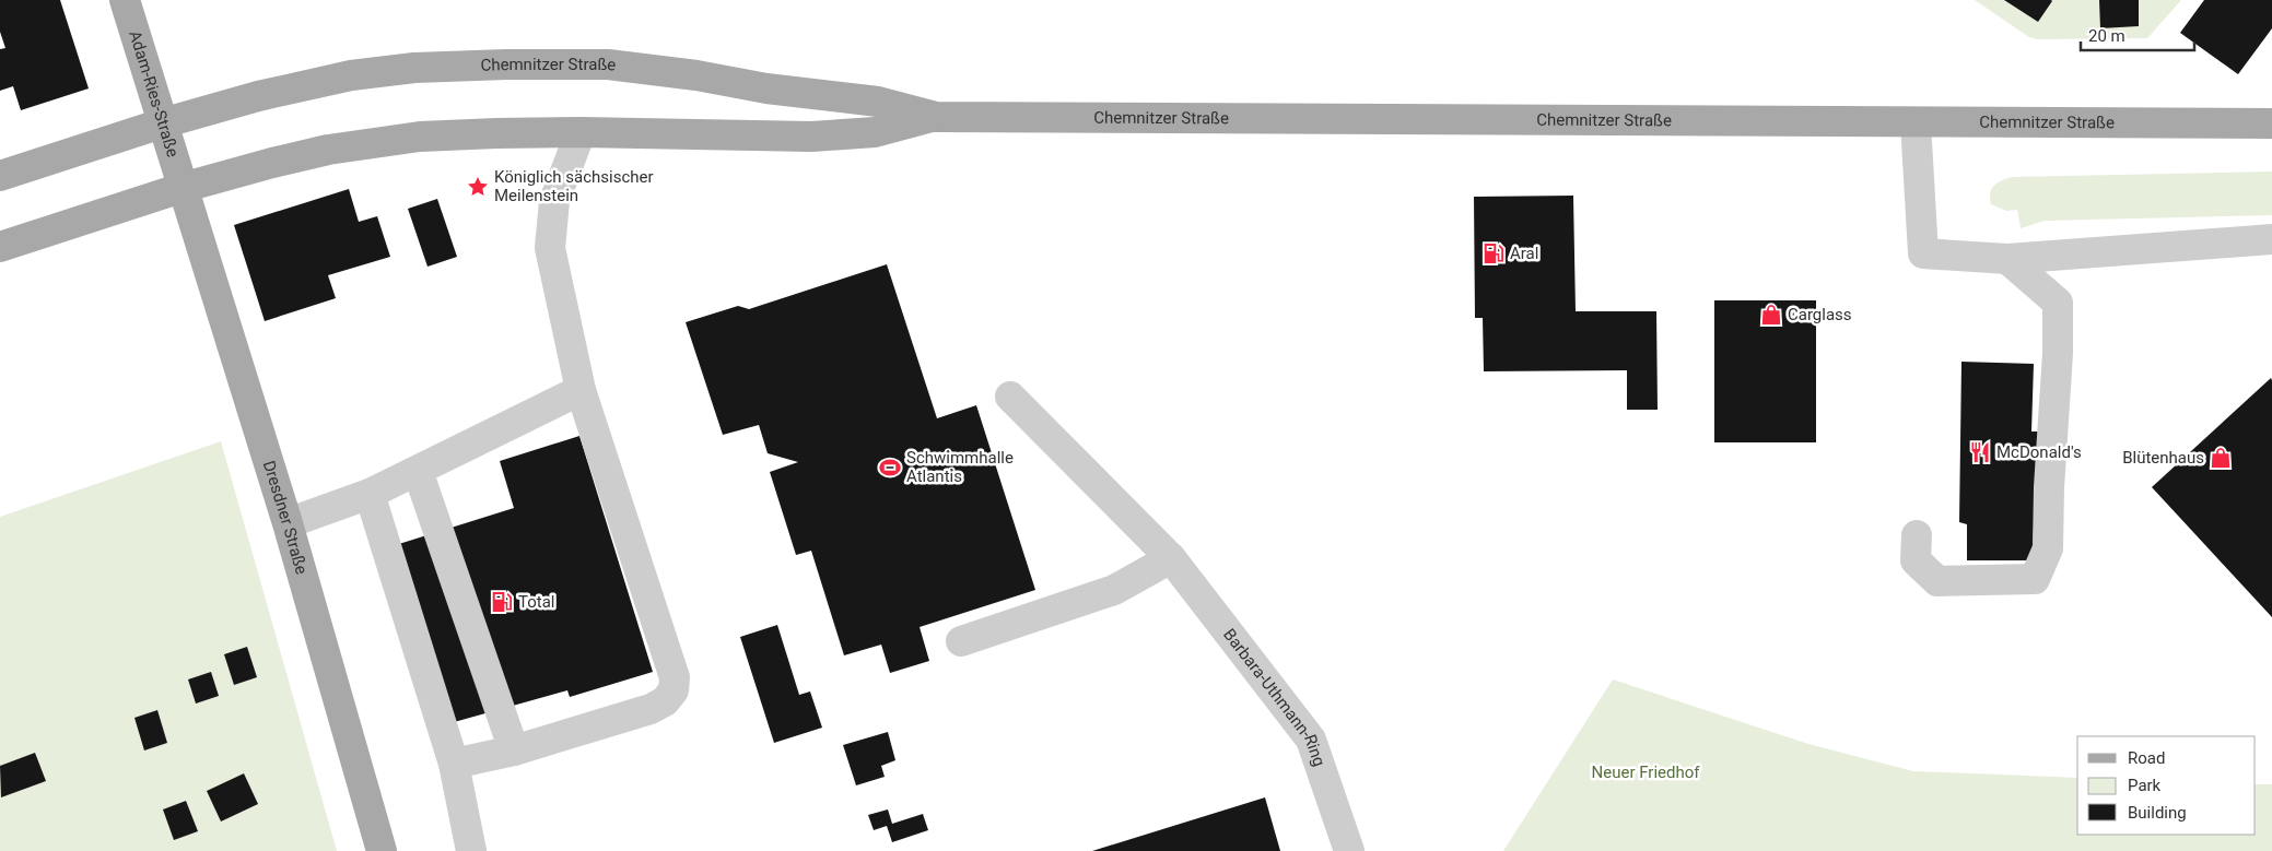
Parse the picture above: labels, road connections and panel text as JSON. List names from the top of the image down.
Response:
{
  "streets": {
    "main road": ["Chemnitzer Straße", "Adam-Ries-Straße", "Dresdner Straße"],
    "street": ["Barbara-Uthmann-Ring"]
  },
  "crossings": [
    ["Chemnitzer Straße", "Adam-Ries-Straße"],
    ["Chemnitzer Straße", "Dresdner Straße"],
    ["Adam-Ries-Straße", "Dresdner Straße"]
  ],
  "parks": ["Neuer Friedhof"],
  "places": {
    "place": ["Königlich sächsischer Meilenstein"],
    "fuel station": ["Aral", "Total"],
    "shop": ["Carglass", "Blütenhaus"],
    "restaurant": ["McDonald's"],
    "sports": ["Schwimmhalle Atlantis"]
  },
  "legend": ["Road", "Park", "Building"],
  "scale_bar": "20 m"
}
